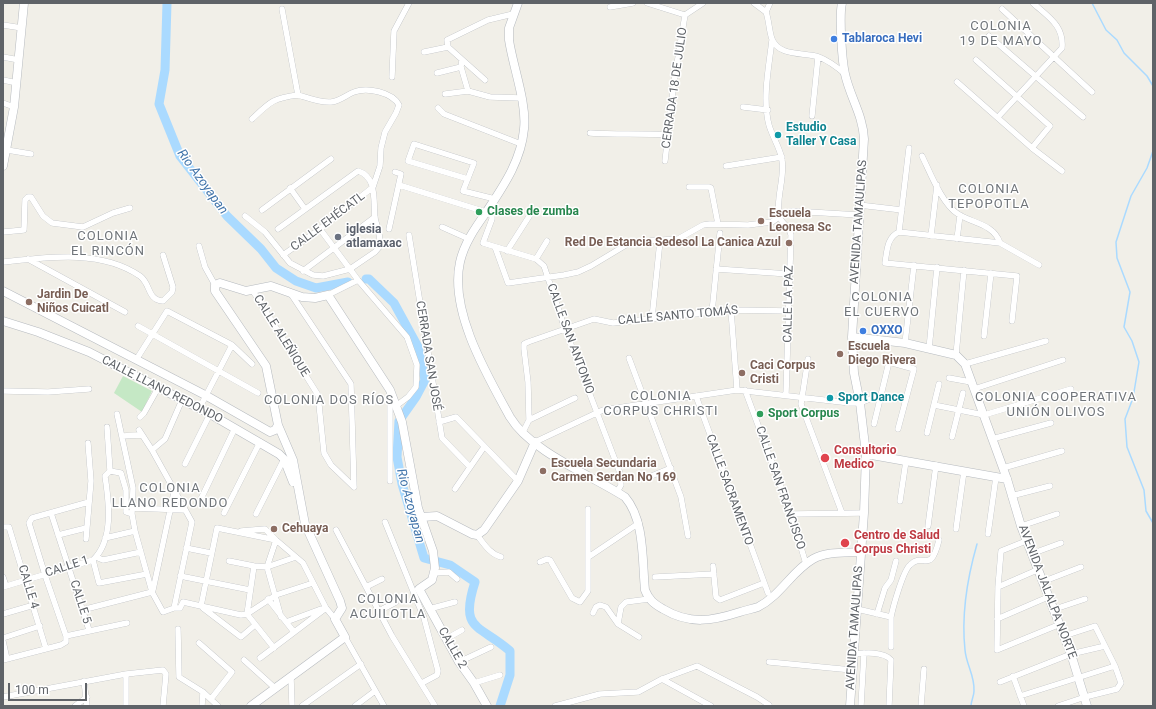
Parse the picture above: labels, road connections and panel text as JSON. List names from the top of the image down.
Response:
{
  "streets": {
    "street": [
      "CERRADA 18 DE JULIO",
      "CALLE EHÉCATL",
      "AVENIDA TAMAULIPAS",
      "CALLE LA PAZ",
      "CALLE SANTO TOMÁS",
      "CALLE ALEÑIQUE",
      "CALLE SAN ANTONIO",
      "CERRADA SAN JOSÉ",
      "CALLE LLANO REDONDO",
      "CALLE SAN FRANCISCO",
      "CALLE SACRAMENTO",
      "CALLE 1",
      "CALLE 4",
      "AVENIDA JALALPA NORTE",
      "CALLE 5",
      "CALLE 2"
    ]
  },
  "crossings": [
    ["CALLE LA PAZ", "CALLE SANTO TOMÁS"],
    ["CALLE SANTO TOMÁS", "CALLE SAN ANTONIO"],
    ["CALLE 1", "CALLE 4"],
    ["CALLE 1", "CALLE 5"],
    ["CALLE 4", "CALLE 5"]
  ],
  "districts": [
    "COLONIA 19 DE MAYO",
    "COLONIA TEPOPOTLA",
    "COLONIA EL RINCÓN",
    "COLONIA EL CUERVO",
    "COLONIA CORPUS CHRISTI",
    "COLONIA COOPERATIVA UNIÓN OLIVOS",
    "COLONIA DOS RÍOS",
    "COLONIA LLANO REDONDO",
    "COLONIA ACUILOTLA"
  ],
  "water": ["Rio Azoyapan"],
  "places": [
    "Tablaroca Hevi",
    "Estudio Taller Y Casa",
    "Clases de zumba",
    "Escuela Leonesa Sc",
    "iglesia atlamaxac",
    "Red De Estancia Sedesol La Canica Azul",
    "Jardin De Niños Cuicatl",
    "OXXO",
    "Escuela Diego Rivera",
    "Caci Corpus Cristi",
    "Sport Dance",
    "Sport Corpus",
    "Consultorio Medico",
    "Escuela Secundaria Carmen Serdan No 169",
    "Cehuaya",
    "Centro de Salud Corpus Christi"
  ],
  "scale_bar": "100 m"
}
